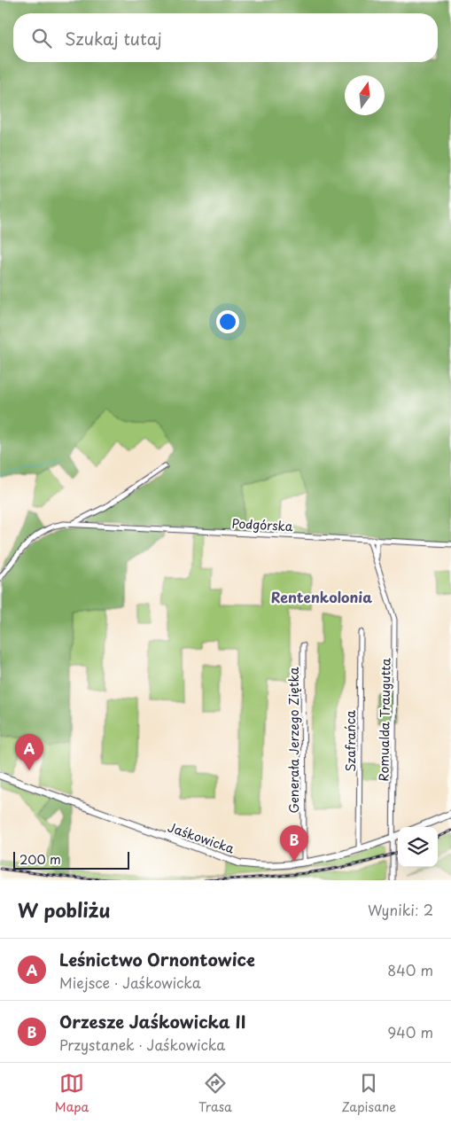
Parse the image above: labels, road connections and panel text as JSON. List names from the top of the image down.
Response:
{
  "streets": {
    "street": [
      "Podgórska",
      "Romualda Traugutta",
      "Generała Jerzego Ziętka",
      "Szafrańca",
      "Jaśkowicka"
    ]
  },
  "crossings": [
    ["Podgórska", "Romualda Traugutta"],
    ["Romualda Traugutta", "Jaśkowicka"],
    ["Generała Jerzego Ziętka", "Jaśkowicka"],
    ["Szafrańca", "Jaśkowicka"]
  ],
  "districts": ["Rentenkolonia"],
  "scale_bar": "200 m",
  "north": "top",
  "page": {
    "search": "Szukaj tutaj",
    "pins": ["A", "B"],
    "scale": "200 m",
    "heading": ["W pobliżu", "Wyniki: 2"],
    "list": [
      {
        "mark": "A",
        "name": "Leśnictwo Ornontowice",
        "note": "Miejsce · Jaśkowicka",
        "value": "840 m"
      },
      {
        "mark": "B",
        "name": "Orzesze Jaśkowicka II",
        "note": "Przystanek · Jaśkowicka",
        "value": "940 m"
      }
    ],
    "nav": ["Mapa", "Trasa", "Zapisane"]
  }
}
